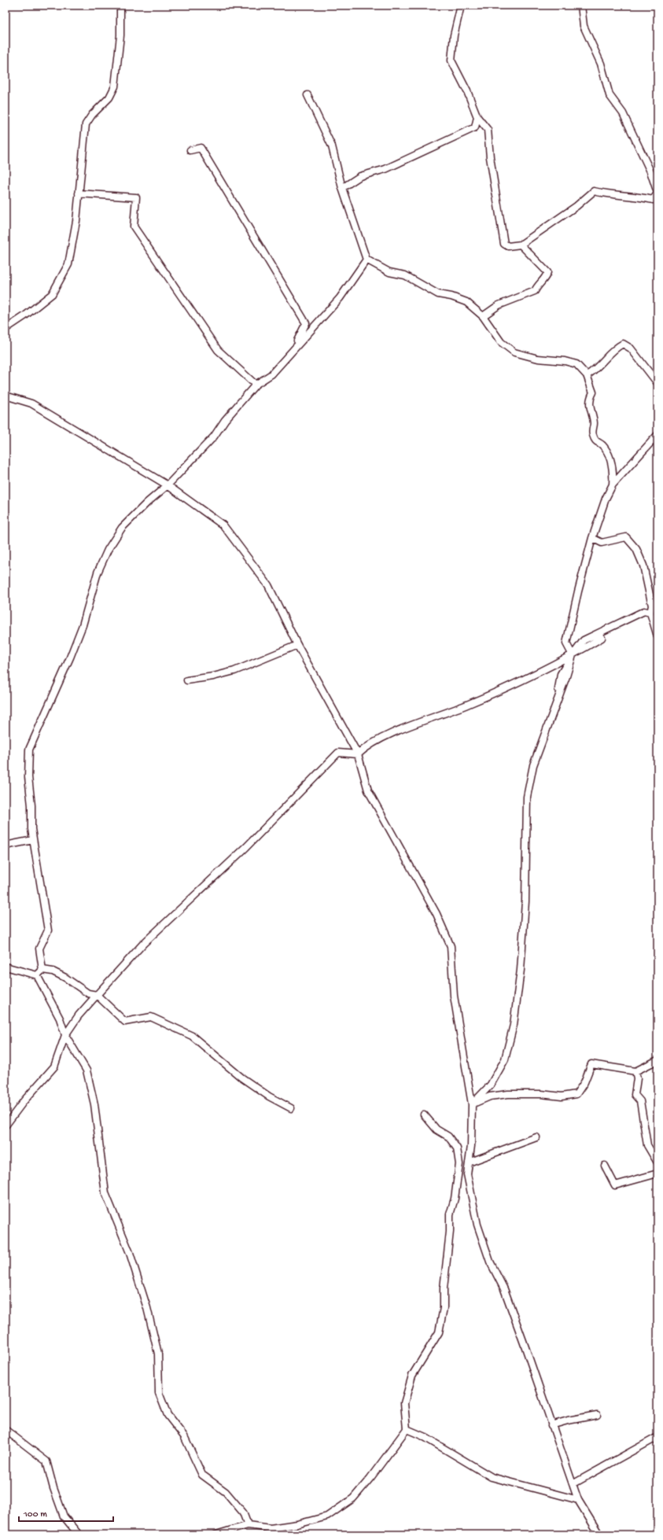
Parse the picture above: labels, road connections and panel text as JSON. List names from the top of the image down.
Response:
{
  "scale_bar": "100 m"
}
